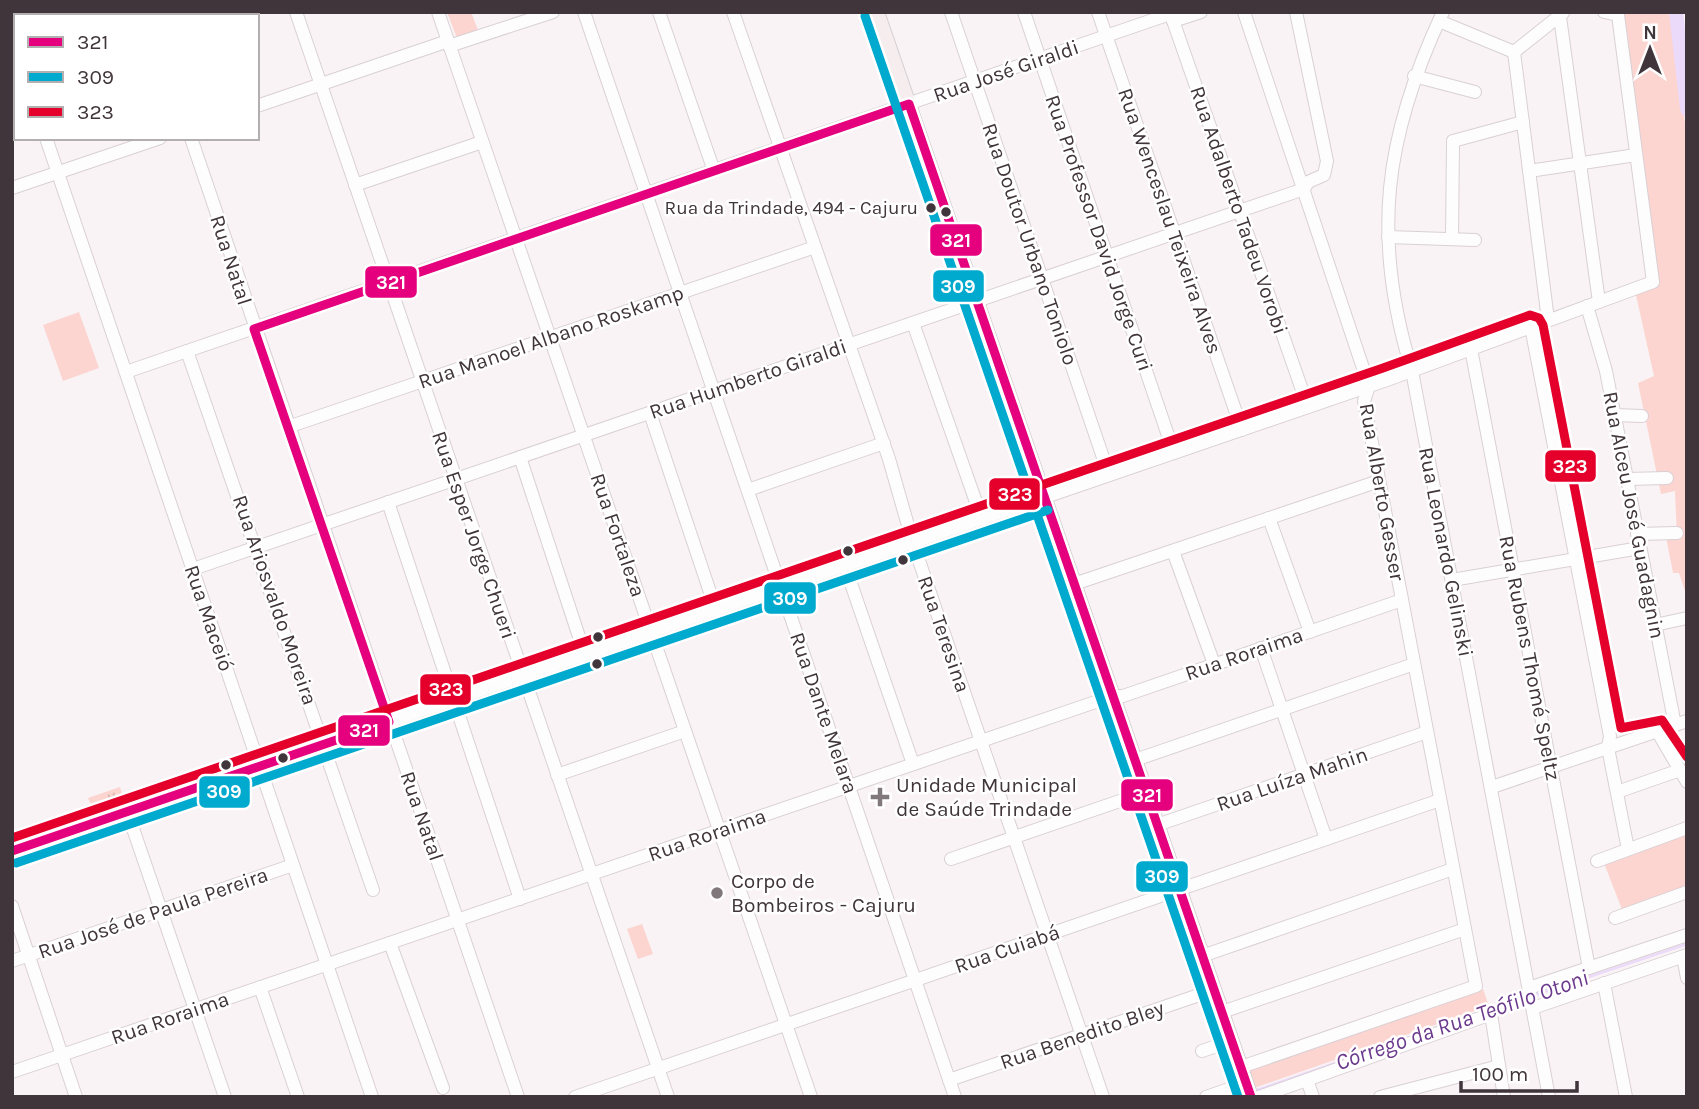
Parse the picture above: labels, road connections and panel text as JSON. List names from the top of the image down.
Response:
{
  "streets": {
    "street": [
      "Rua José Giraldi",
      "Rua Adalberto Tadeu Vorobi",
      "Rua Wenceslau Teixeira Alves",
      "Rua Professor David Jorge Curi",
      "Rua Doutor Urbano Toniolo",
      "Rua Natal",
      "Rua Manoel Albano Roskamp",
      "Rua Humberto Giraldi",
      "Rua Alberto Gesser",
      "Rua Alceu José Guadagnin",
      "Rua Esper Jorge Chueri",
      "Rua Fortaleza",
      "Rua Leonardo Gelinski",
      "Rua Ariosvaldo Moreira",
      "Rua Maceió",
      "Rua Teresina",
      "Rua Roraima",
      "Rua Rubens Thomé Speltz",
      "Rua Dante Melara",
      "Rua Luíza Mahin",
      "Rua José de Paula Pereira",
      "Rua Cuiabá",
      "Rua Benedito Bley"
    ]
  },
  "crossings": [
    ["Rua José Giraldi", "Rua Adalberto Tadeu Vorobi"],
    ["Rua José Giraldi", "Rua Wenceslau Teixeira Alves"],
    ["Rua José Giraldi", "Rua Professor David Jorge Curi"],
    ["Rua José Giraldi", "Rua Doutor Urbano Toniolo"],
    ["Rua José Giraldi", "Rua Natal"],
    ["Rua José Giraldi", "Rua Esper Jorge Chueri"],
    ["Rua José Giraldi", "Rua Fortaleza"],
    ["Rua José Giraldi", "Rua Ariosvaldo Moreira"],
    ["Rua José Giraldi", "Rua Maceió"],
    ["Rua José Giraldi", "Rua Teresina"],
    ["Rua José Giraldi", "Rua Dante Melara"],
    ["Rua Adalberto Tadeu Vorobi", "Rua Humberto Giraldi"],
    ["Rua Wenceslau Teixeira Alves", "Rua Humberto Giraldi"],
    ["Rua Professor David Jorge Curi", "Rua Humberto Giraldi"],
    ["Rua Doutor Urbano Toniolo", "Rua Humberto Giraldi"],
    ["Rua Natal", "Rua Manoel Albano Roskamp"],
    ["Rua Natal", "Rua Humberto Giraldi"],
    ["Rua Natal", "Rua Roraima"],
    ["Rua Manoel Albano Roskamp", "Rua Esper Jorge Chueri"],
    ["Rua Manoel Albano Roskamp", "Rua Fortaleza"],
    ["Rua Manoel Albano Roskamp", "Rua Teresina"],
    ["Rua Manoel Albano Roskamp", "Rua Dante Melara"],
    ["Rua Humberto Giraldi", "Rua Alberto Gesser"],
    ["Rua Humberto Giraldi", "Rua Esper Jorge Chueri"],
    ["Rua Humberto Giraldi", "Rua Fortaleza"],
    ["Rua Humberto Giraldi", "Rua Ariosvaldo Moreira"],
    ["Rua Humberto Giraldi", "Rua Maceió"],
    ["Rua Humberto Giraldi", "Rua Teresina"],
    ["Rua Humberto Giraldi", "Rua Dante Melara"],
    ["Rua Alberto Gesser", "Rua Roraima"],
    ["Rua Alberto Gesser", "Rua Luíza Mahin"],
    ["Rua Alberto Gesser", "Rua Cuiabá"],
    ["Rua Esper Jorge Chueri", "Rua Roraima"],
    ["Rua Esper Jorge Chueri", "Rua Cuiabá"],
    ["Rua Fortaleza", "Rua Roraima"],
    ["Rua Fortaleza", "Rua Cuiabá"],
    ["Rua Maceió", "Rua Roraima"],
    ["Rua Maceió", "Rua José de Paula Pereira"],
    ["Rua Teresina", "Rua Roraima"],
    ["Rua Teresina", "Rua Cuiabá"],
    ["Rua Teresina", "Rua Benedito Bley"],
    ["Rua Roraima", "Rua Dante Melara"],
    ["Rua Dante Melara", "Rua Cuiabá"],
    ["Rua Dante Melara", "Rua Benedito Bley"]
  ],
  "water": ["Córrego da Rua Teófilo Otoni"],
  "places": {
    "other": ["Rua da Trindade, 494 - Cajuru", "Corpo de Bombeiros - Cajuru"],
    "health": ["Unidade Municipal de Saúde Trindade"]
  },
  "lines": ["transit line 309", "transit line 321", "transit line 323"],
  "legend": ["321", "309", "323"],
  "scale_bar": "100 m",
  "north": "top"
}
